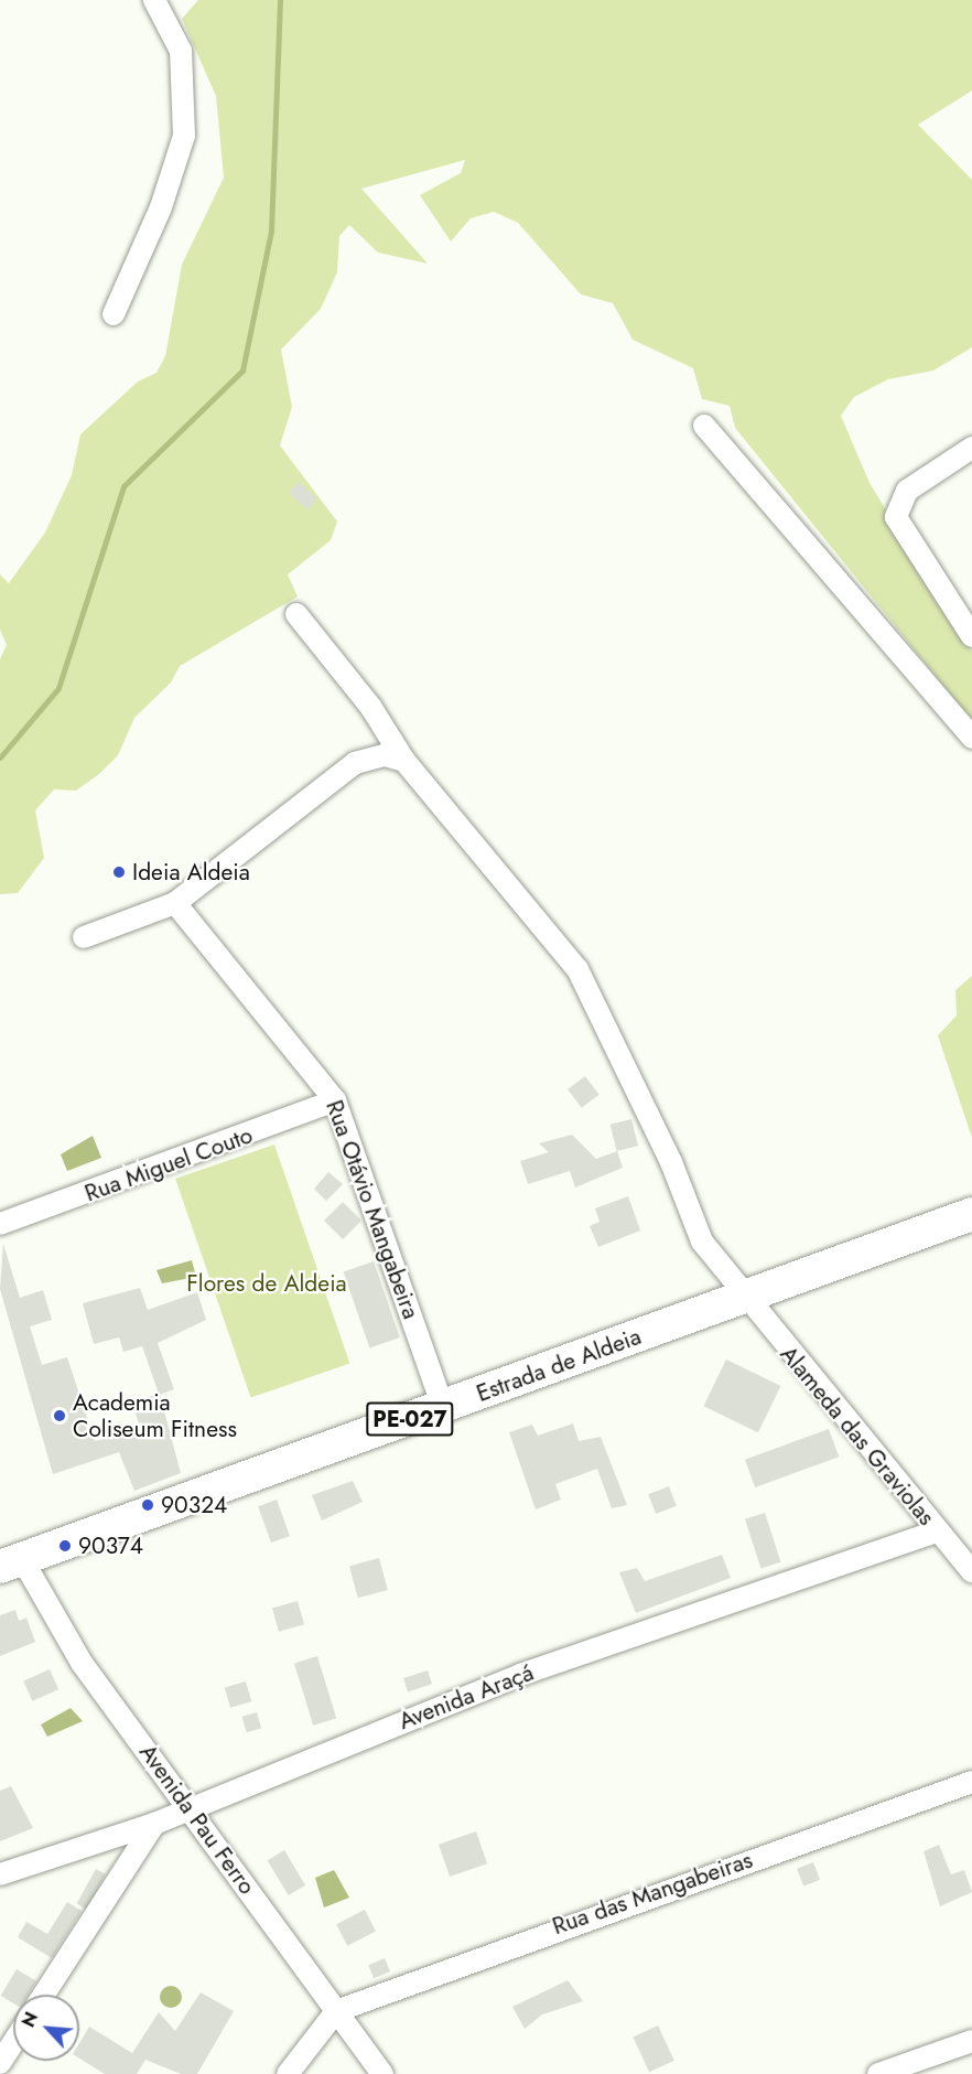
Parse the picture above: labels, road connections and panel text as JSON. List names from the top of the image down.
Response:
{
  "streets": {
    "main road": ["Estrada de Aldeia", "PE-027"],
    "street": [
      "Rua Miguel Couto",
      "Rua Otávio Mangabeira",
      "Alameda das Graviolas",
      "Avenida Araçá",
      "Avenida Pau Ferro",
      "Rua das Mangabeiras"
    ]
  },
  "crossings": [
    ["Rua Miguel Couto", "Rua Otávio Mangabeira"],
    ["Rua Otávio Mangabeira", "Estrada de Aldeia"],
    ["Estrada de Aldeia", "Alameda das Graviolas"],
    ["Estrada de Aldeia", "Avenida Pau Ferro"],
    ["Alameda das Graviolas", "Avenida Araçá"],
    ["Avenida Araçá", "Avenida Pau Ferro"],
    ["Avenida Pau Ferro", "Rua das Mangabeiras"]
  ],
  "parks": ["Flores de Aldeia"],
  "places": [
    "Ideia Aldeia",
    "Academia Coliseum Fitness",
    "90324",
    "90374"
  ],
  "north": "top left"
}
